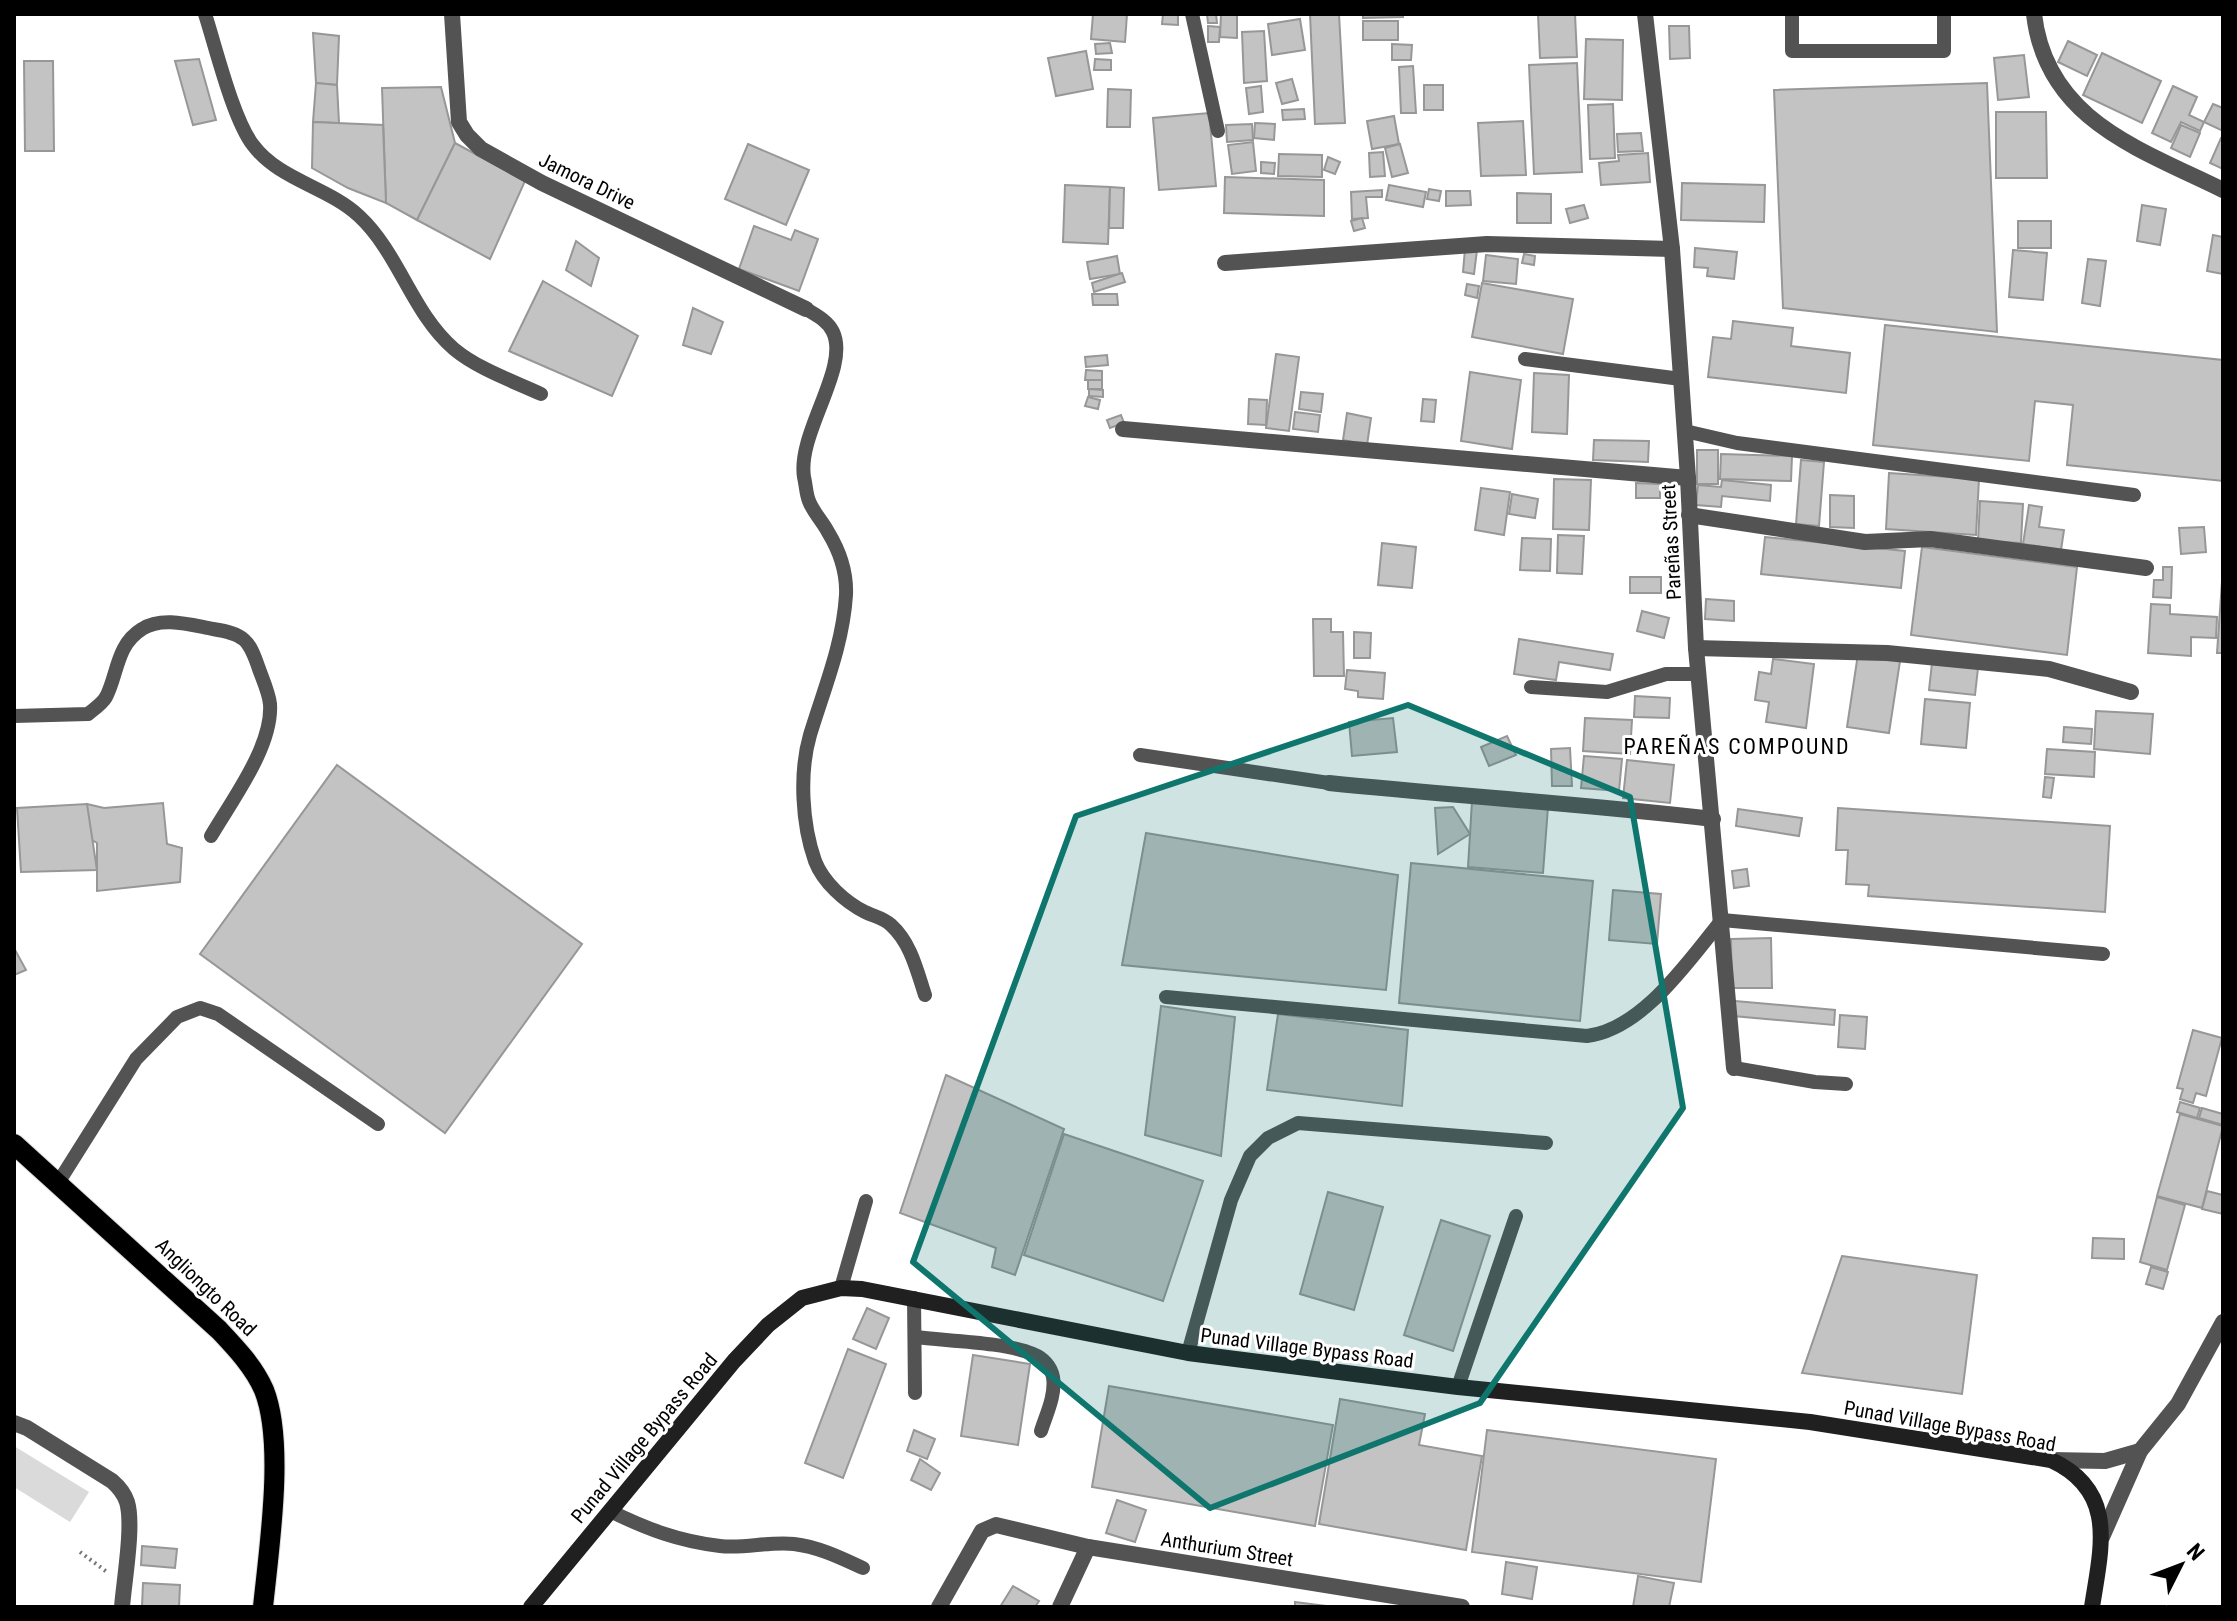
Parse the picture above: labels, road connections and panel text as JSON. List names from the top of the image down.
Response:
{
  "streets": {
    "main road": ["Angliongto Road", "Punad Village Bypass Road"],
    "street": ["Jamora Drive", "Pareñas Street", "Anthurium Street"]
  },
  "districts": ["PAREÑAS COMPOUND"],
  "north": "top right"
}
